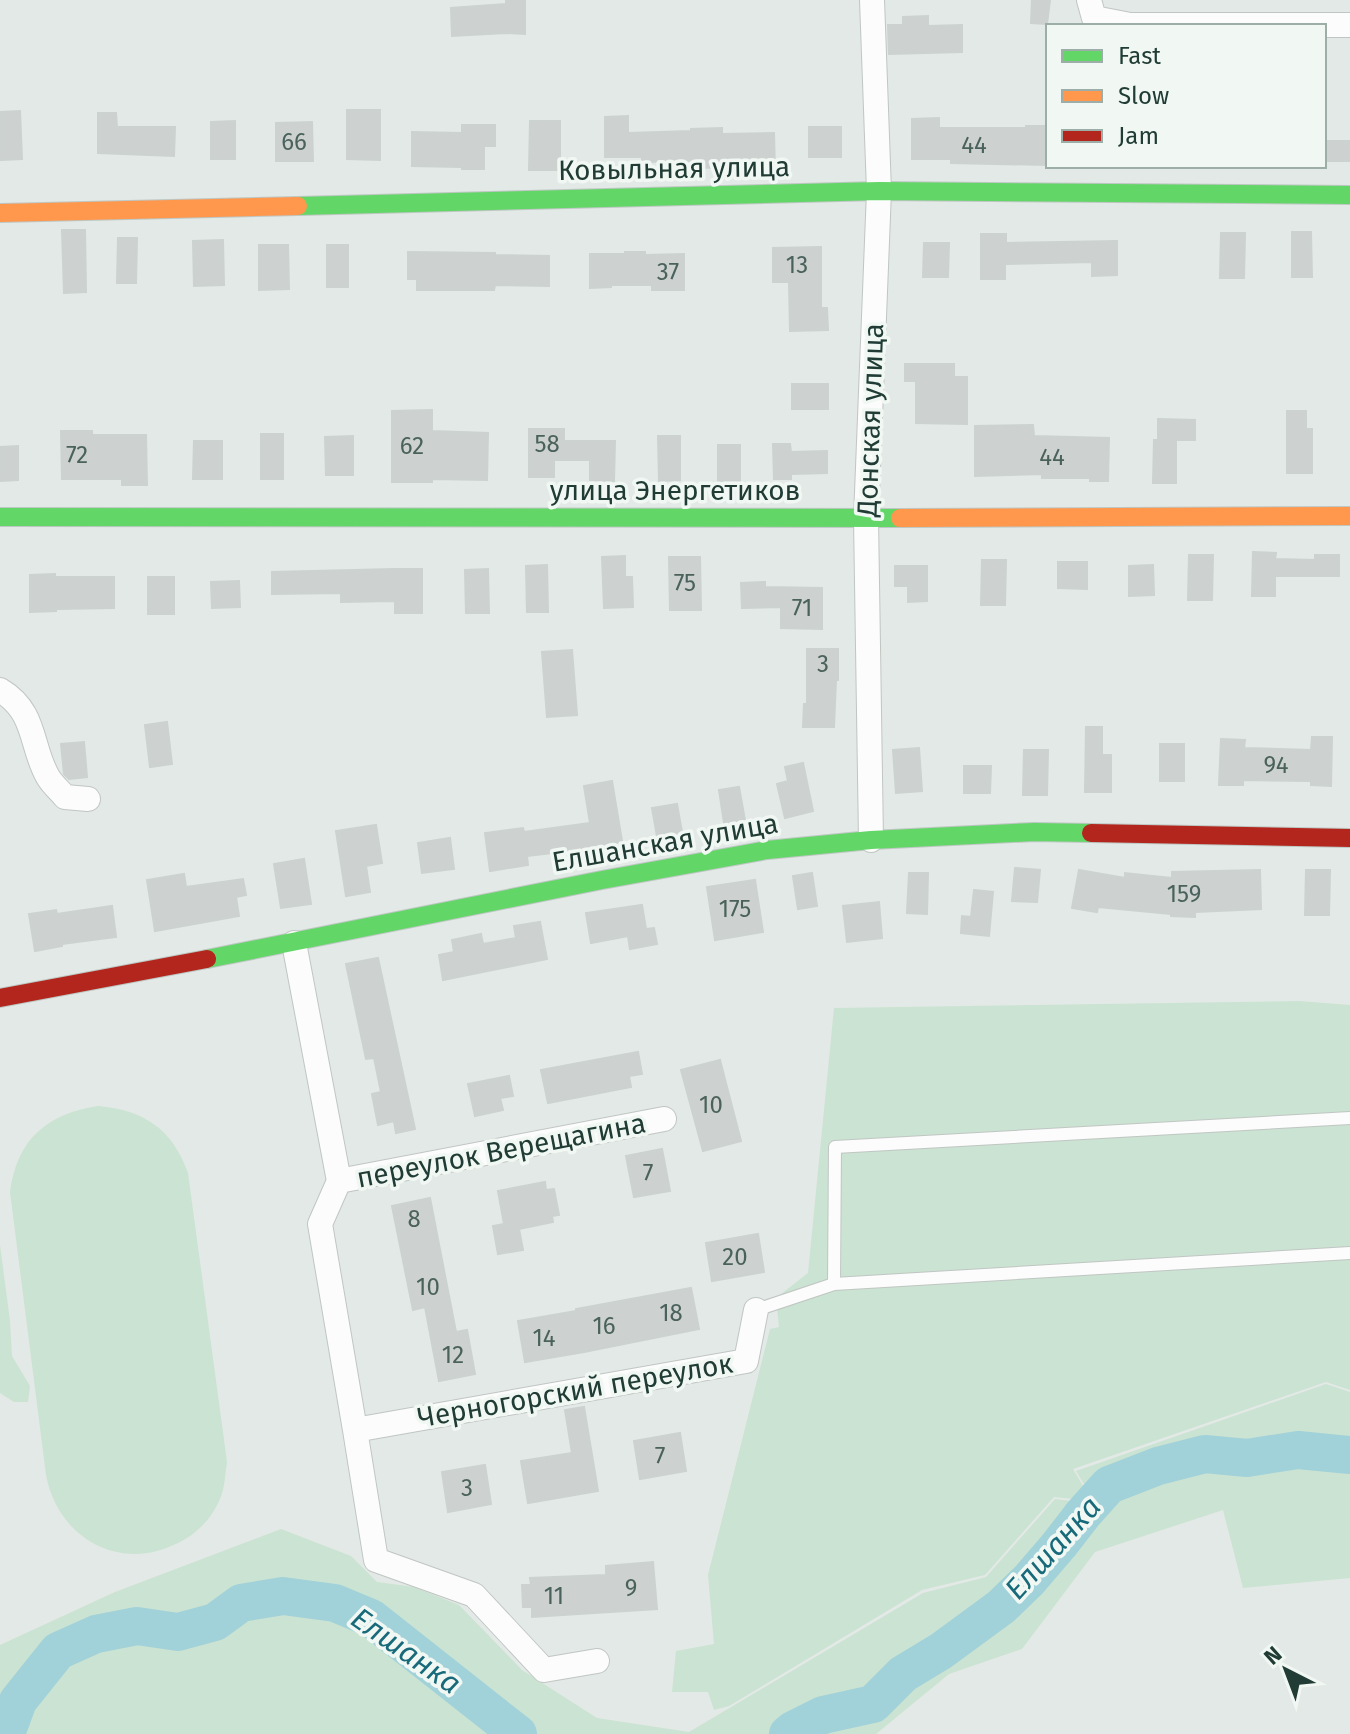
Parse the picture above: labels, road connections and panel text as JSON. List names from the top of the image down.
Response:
{
  "streets": {
    "main road": ["Ковыльная улица", "улица Энергетиков", "Елшанская улица"],
    "street": ["Донская улица", "переулок Верещагина", "Черногорский переулок"]
  },
  "crossings": [
    ["Ковыльная улица", "Донская улица"],
    ["Донская улица", "улица Энергетиков"],
    ["Донская улица", "Елшанская улица"]
  ],
  "water": ["Елшанка"],
  "house_numbers": [
    "66",
    "44",
    "13",
    "37",
    "58",
    "62",
    "72",
    "44",
    "75",
    "71",
    "3",
    "94",
    "159",
    "175",
    "10",
    "7",
    "8",
    "20",
    "10",
    "18",
    "16",
    "14",
    "12",
    "7",
    "3",
    "9",
    "11"
  ],
  "legend": ["Fast", "Slow", "Jam"],
  "north": "top left"
}
